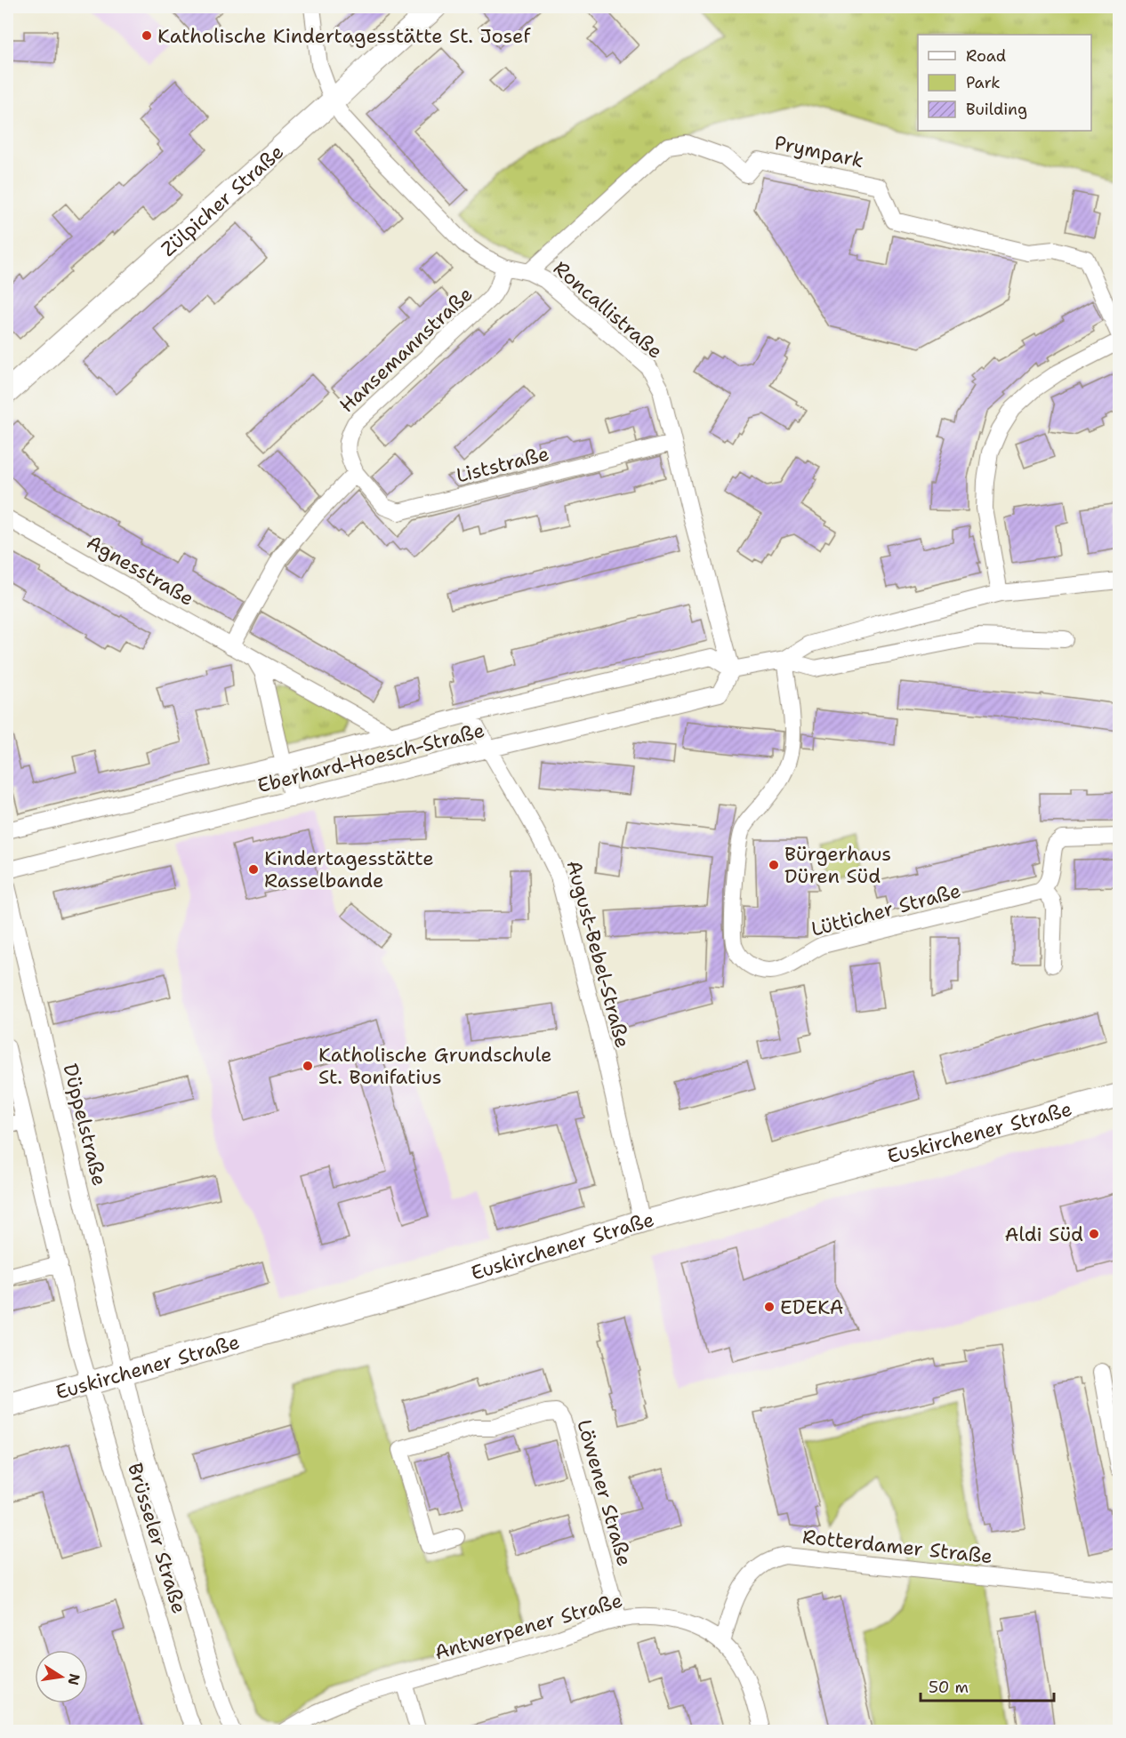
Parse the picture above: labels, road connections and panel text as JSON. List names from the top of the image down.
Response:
{
  "streets": {
    "street": [
      "Prympark",
      "Zülpicher Straße",
      "Roncallistraße",
      "Hansemannstraße",
      "Liststraße",
      "Agnesstraße",
      "Eberhard-Hoesch-Straße",
      "Lütticher Straße",
      "August-Bebel-Straße",
      "Düppelstraße",
      "Euskirchener Straße",
      "Löwener Straße",
      "Brüsseler Straße",
      "Rotterdamer Straße",
      "Antwerpener Straße"
    ]
  },
  "crossings": [
    ["Prympark", "Roncallistraße"],
    ["Zülpicher Straße", "Roncallistraße"],
    ["Roncallistraße", "Hansemannstraße"],
    ["Roncallistraße", "Liststraße"],
    ["Roncallistraße", "Eberhard-Hoesch-Straße"],
    ["Hansemannstraße", "Liststraße"],
    ["Agnesstraße", "Eberhard-Hoesch-Straße"],
    ["Eberhard-Hoesch-Straße", "August-Bebel-Straße"],
    ["August-Bebel-Straße", "Euskirchener Straße"],
    ["Düppelstraße", "Euskirchener Straße"],
    ["Düppelstraße", "Brüsseler Straße"],
    ["Euskirchener Straße", "Brüsseler Straße"],
    ["Löwener Straße", "Antwerpener Straße"],
    ["Rotterdamer Straße", "Antwerpener Straße"]
  ],
  "places": [
    "Katholische Kindertagesstätte St. Josef",
    "Bürgerhaus Düren Süd",
    "Kindertagesstätte Rasselbande",
    "Katholische Grundschule St. Bonifatius",
    "Aldi Süd",
    "EDEKA"
  ],
  "legend": ["Road", "Park", "Building"],
  "scale_bar": "50 m",
  "north": "right"
}
